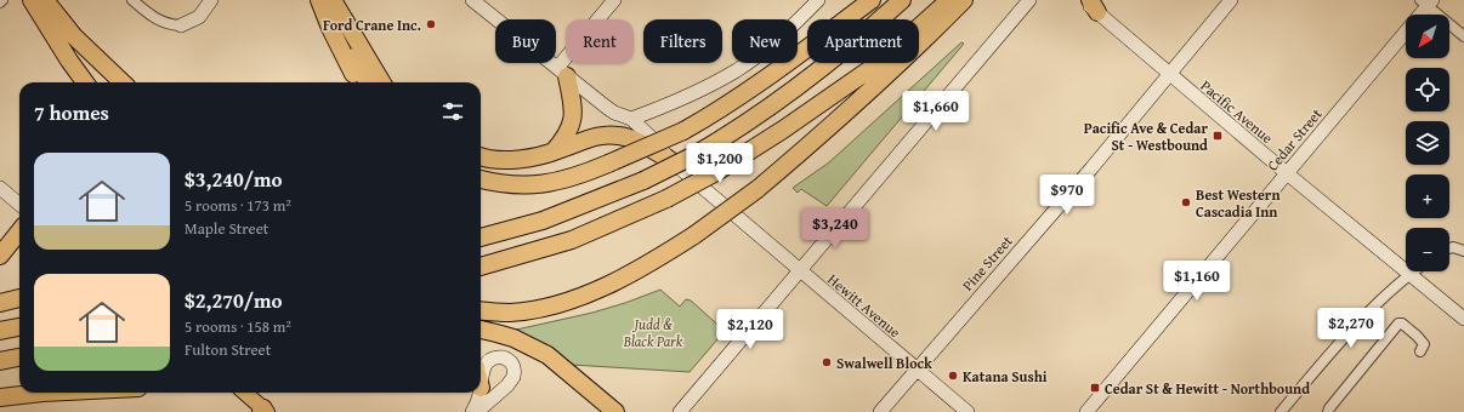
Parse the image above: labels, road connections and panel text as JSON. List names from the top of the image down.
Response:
{
  "streets": {
    "street": [
      "Pacific Avenue",
      "Cedar Street",
      "Pine Street",
      "Hewitt Avenue"
    ]
  },
  "crossings": [
    ["Pacific Avenue", "Cedar Street"],
    ["Pacific Avenue", "Pine Street"],
    ["Pine Street", "Hewitt Avenue"]
  ],
  "parks": ["Judd & Black Park"],
  "places": {
    "other": [
      "Ford Crane Inc.",
      "Best Western Cascadia Inn",
      "Swalwell Block",
      "Katana Sushi"
    ],
    "transit": ["Pacific Ave & Cedar St - Westbound", "Cedar St & Hewitt - Northbound"]
  },
  "north": "bottom left",
  "page": {
    "map_buttons": ["+", "−"],
    "chip": [
      "Buy",
      "Rent",
      "Filters",
      "New",
      "Apartment"
    ],
    "heading": "7 homes",
    "price": [
      "$1,660",
      "$1,200",
      "$970",
      "$3,240",
      "$1,160",
      "$2,270",
      "$2,120"
    ],
    "list": [
      {
        "name": "$3,240/mo",
        "note": "5 rooms · 173 m² · Maple Street"
      },
      {
        "name": "$2,270/mo",
        "note": "5 rooms · 158 m² · Fulton Street"
      }
    ]
  }
}
